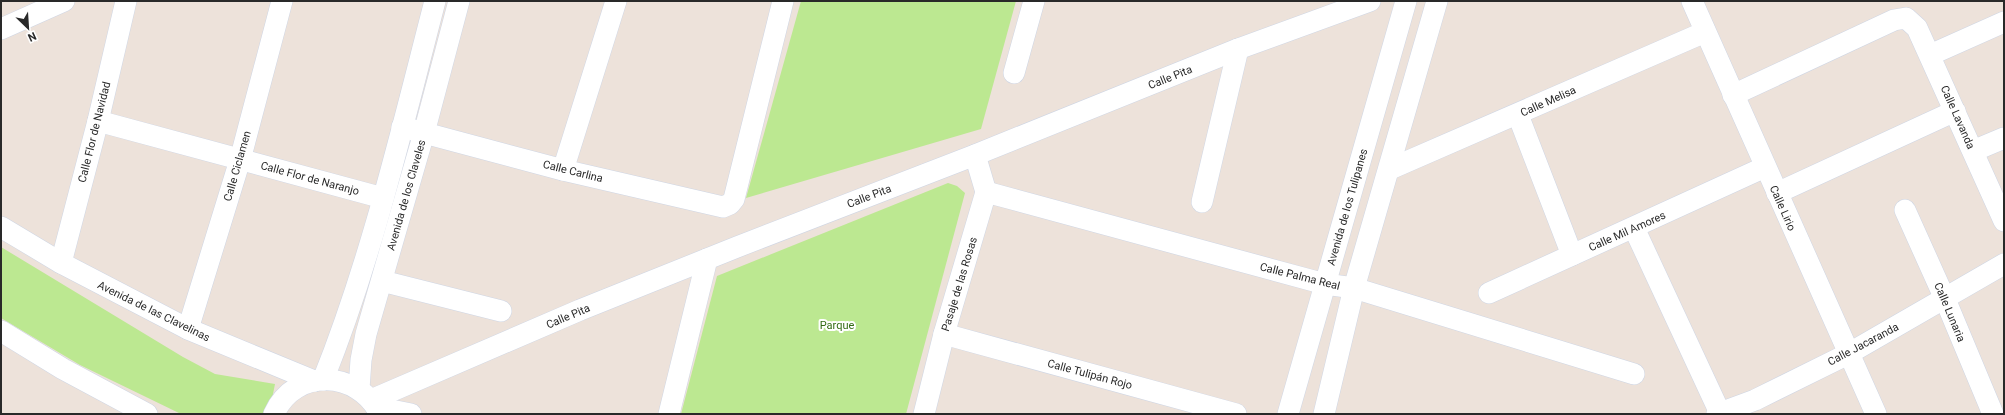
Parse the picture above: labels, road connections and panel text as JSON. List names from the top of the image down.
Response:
{
  "streets": {
    "street": [
      "Calle Pita",
      "Calle Melisa",
      "Calle Lavanda",
      "Calle Flor de Navidad",
      "Calle Ciclamen",
      "Calle Carlina",
      "Calle Flor de Naranjo",
      "Avenida de los Claveles",
      "Avenida de los Tulipanes",
      "Calle Lirio",
      "Calle Mil Amores",
      "Calle Palma Real",
      "Pasaje de las Rosas",
      "Avenida de las Clavelinas",
      "Calle Lunaria",
      "Calle Jacaranda",
      "Calle Tulipán Rojo"
    ]
  },
  "crossings": [
    ["Calle Pita", "Avenida de los Claveles"],
    ["Calle Melisa", "Calle Lirio"],
    ["Calle Lavanda", "Calle Lirio"],
    ["Calle Flor de Navidad", "Calle Flor de Naranjo"],
    ["Calle Flor de Navidad", "Avenida de las Clavelinas"],
    ["Calle Ciclamen", "Calle Flor de Naranjo"],
    ["Calle Ciclamen", "Avenida de las Clavelinas"],
    ["Calle Carlina", "Avenida de los Claveles"],
    ["Calle Flor de Naranjo", "Avenida de los Claveles"],
    ["Avenida de los Claveles", "Avenida de las Clavelinas"],
    ["Avenida de los Tulipanes", "Calle Palma Real"],
    ["Calle Lirio", "Calle Mil Amores"],
    ["Calle Lirio", "Calle Jacaranda"],
    ["Calle Palma Real", "Pasaje de las Rosas"],
    ["Pasaje de las Rosas", "Calle Tulipán Rojo"],
    ["Calle Lunaria", "Calle Jacaranda"]
  ],
  "parks": ["Parque"],
  "north": "bottom right"
}
